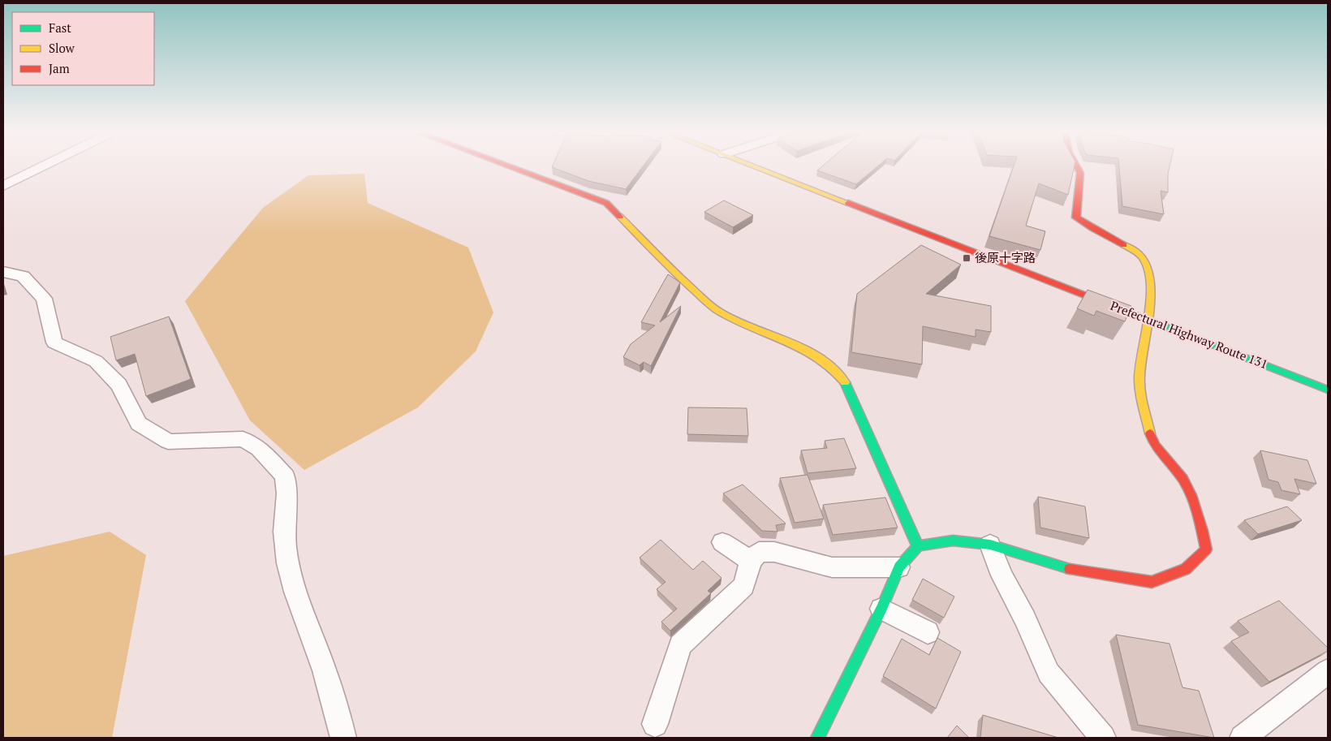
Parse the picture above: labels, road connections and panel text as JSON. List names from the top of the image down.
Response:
{
  "streets": {
    "street": ["Prefectural Highway Route 131"]
  },
  "places": {
    "transit": ["後原十字路"]
  },
  "legend": ["Fast", "Slow", "Jam"]
}
